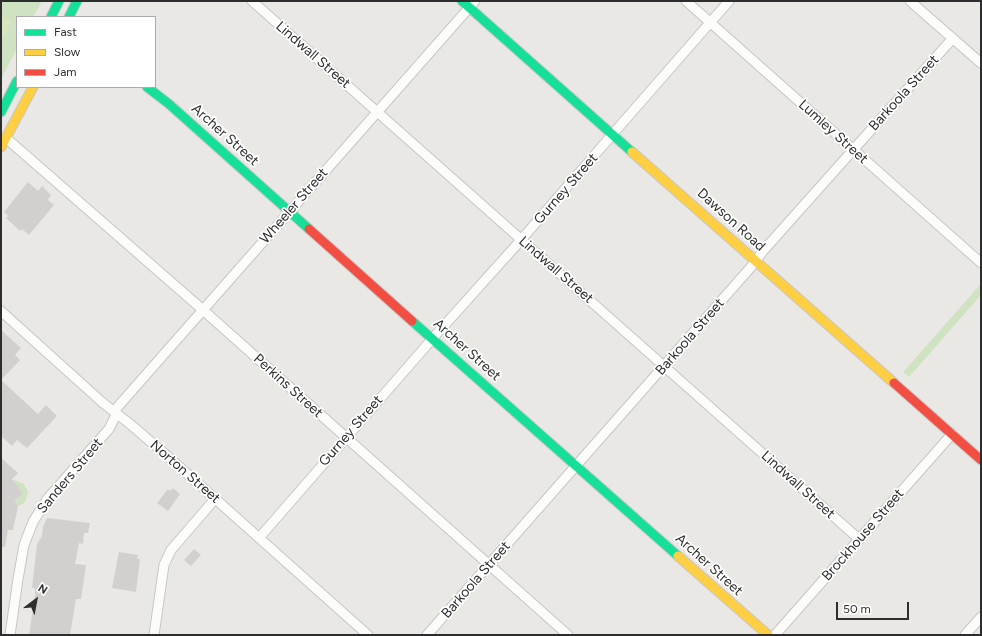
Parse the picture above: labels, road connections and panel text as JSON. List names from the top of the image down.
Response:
{
  "streets": {
    "street": [
      "Lindwall Street",
      "Barkoola Street",
      "Lumley Street",
      "Archer Street",
      "Gurney Street",
      "Wheeler Street",
      "Dawson Road",
      "Perkins Street",
      "Norton Street",
      "Sanders Street",
      "Brockhouse Street"
    ]
  },
  "crossings": [
    ["Lindwall Street", "Barkoola Street"],
    ["Lindwall Street", "Gurney Street"],
    ["Lindwall Street", "Wheeler Street"],
    ["Lindwall Street", "Brockhouse Street"],
    ["Barkoola Street", "Lumley Street"],
    ["Barkoola Street", "Archer Street"],
    ["Barkoola Street", "Dawson Road"],
    ["Barkoola Street", "Perkins Street"],
    ["Lumley Street", "Gurney Street"],
    ["Archer Street", "Gurney Street"],
    ["Archer Street", "Wheeler Street"],
    ["Gurney Street", "Dawson Road"],
    ["Gurney Street", "Perkins Street"],
    ["Gurney Street", "Norton Street"],
    ["Wheeler Street", "Dawson Road"],
    ["Wheeler Street", "Perkins Street"],
    ["Wheeler Street", "Norton Street"],
    ["Wheeler Street", "Sanders Street"],
    ["Dawson Road", "Brockhouse Street"],
    ["Norton Street", "Sanders Street"]
  ],
  "legend": ["Fast", "Slow", "Jam"],
  "scale_bar": "50 m",
  "north": "top right"
}
